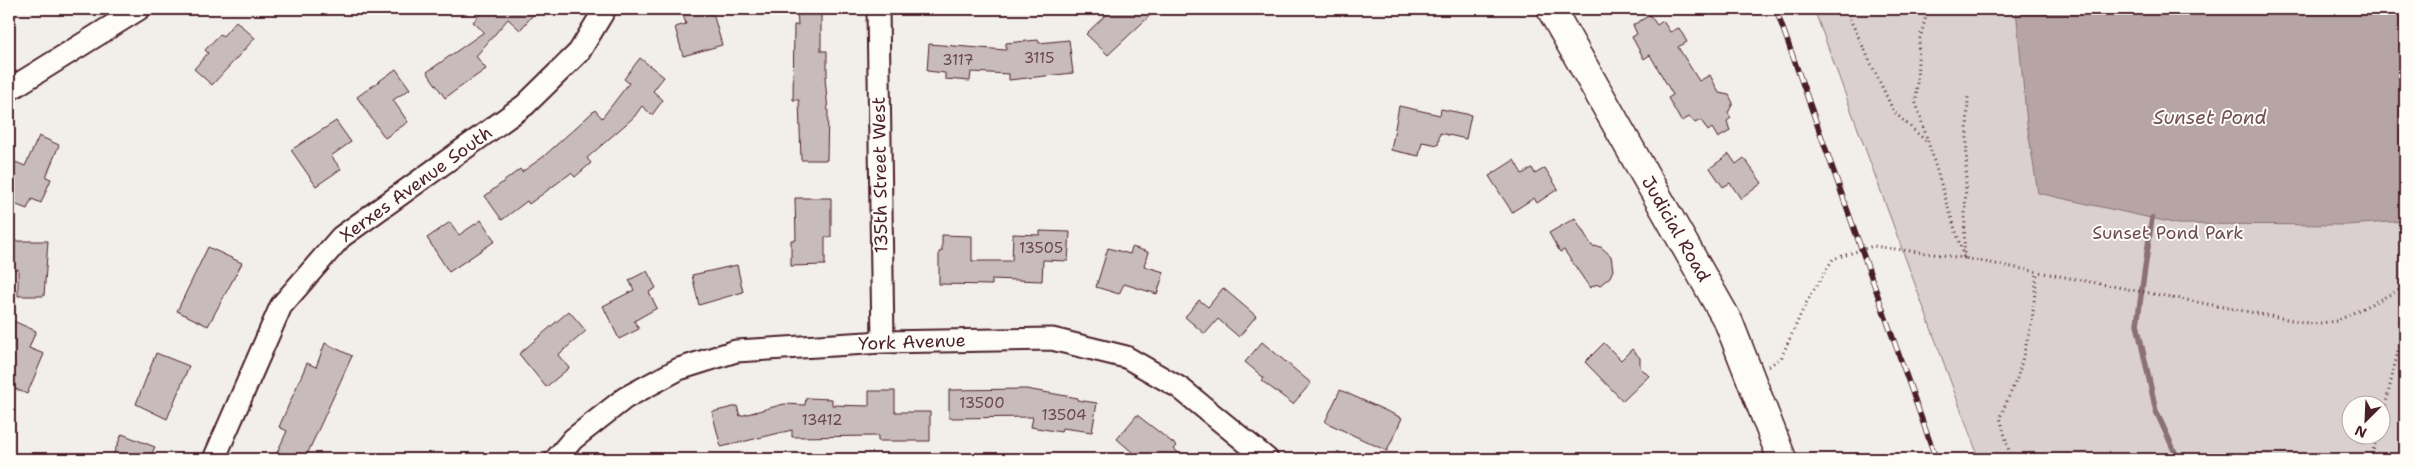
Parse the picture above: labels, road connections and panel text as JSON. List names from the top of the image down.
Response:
{
  "streets": {
    "street": [
      "135th Street West",
      "Xerxes Avenue South",
      "Judicial Road",
      "York Avenue"
    ]
  },
  "crossings": [
    ["135th Street West", "York Avenue"]
  ],
  "water": ["Sunset Pond"],
  "parks": ["Sunset Pond Park"],
  "house_numbers": [
    "3115",
    "3117",
    "13505",
    "13500",
    "13504",
    "13412"
  ],
  "north": "bottom left"
}
